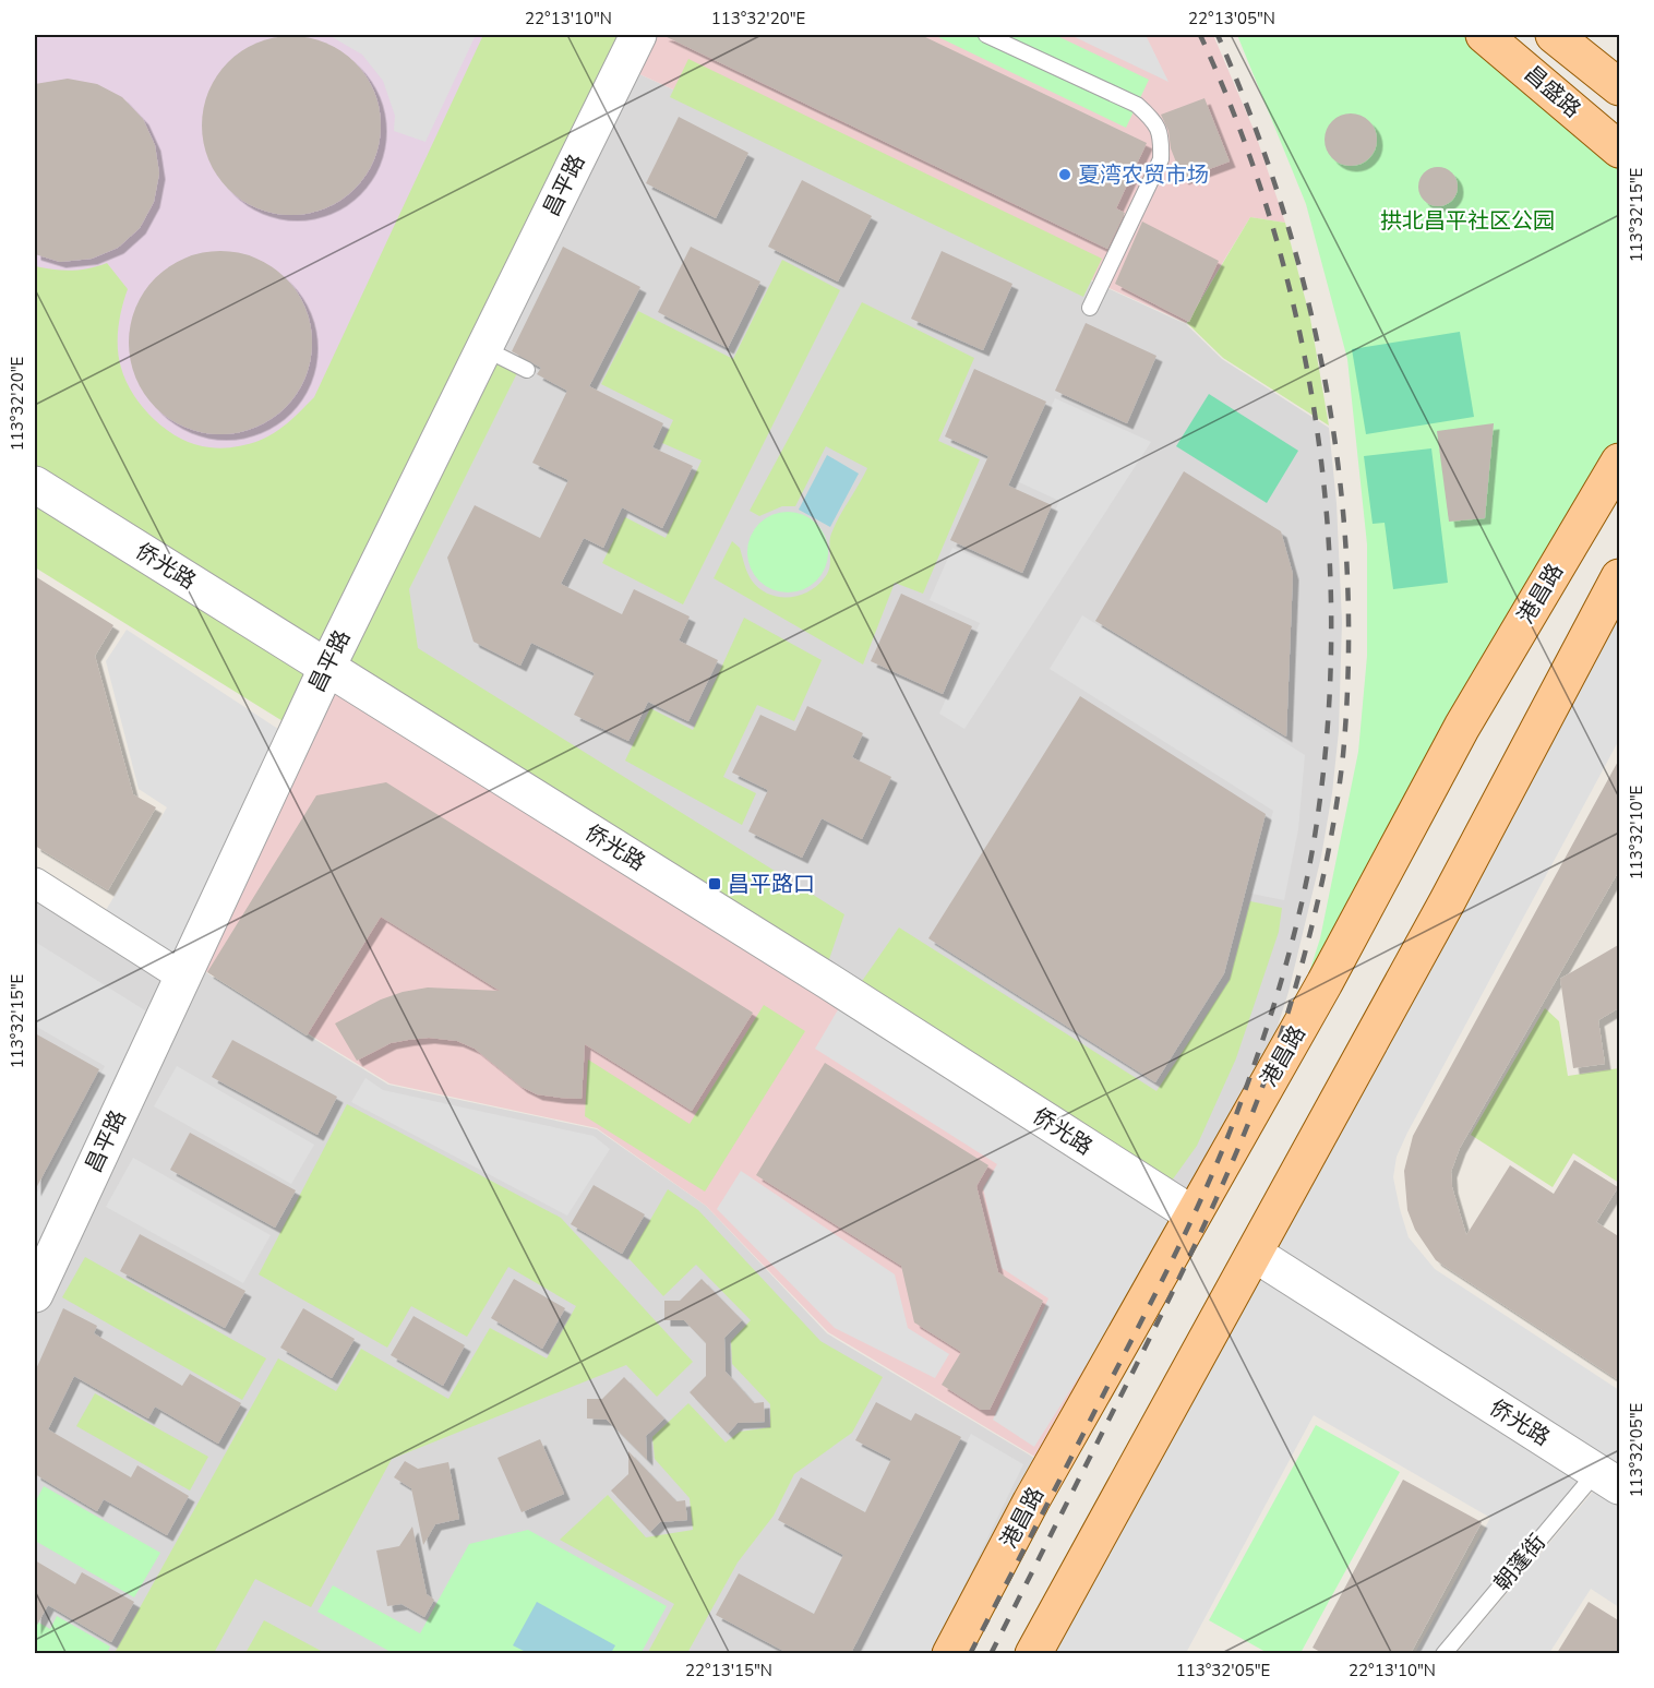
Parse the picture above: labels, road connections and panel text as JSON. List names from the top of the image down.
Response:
{
  "streets": {
    "main road": ["昌盛路", "港昌路"],
    "street": ["昌平路", "侨光路"],
    "lane": ["朝蓬街"]
  },
  "crossings": [
    ["昌平路", "侨光路"],
    ["侨光路", "港昌路"],
    ["侨光路", "朝蓬街"]
  ],
  "parks": ["拱北昌平社区公园"],
  "places": {
    "other": ["夏湾农贸市场"],
    "transit": ["昌平路口"]
  },
  "coordinates": [
    "22°13'10\"N",
    "113°32'20\"E",
    "22°13'05\"N",
    "113°32'15\"E",
    "113°32'10\"E",
    "113°32'05\"E",
    "22°13'15\"N"
  ]
}
